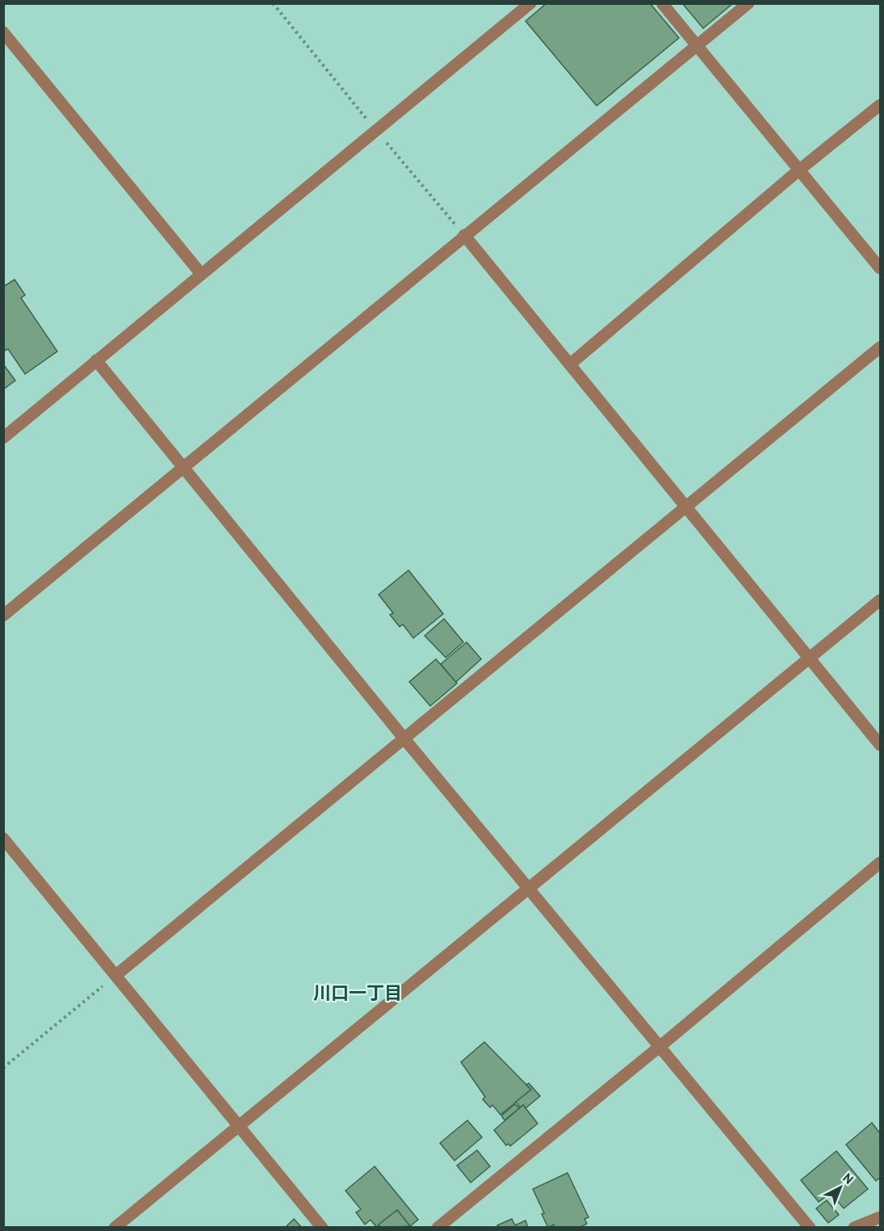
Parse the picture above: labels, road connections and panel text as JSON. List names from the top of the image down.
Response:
{
  "districts": ["川口一丁目"],
  "north": "top right"
}
